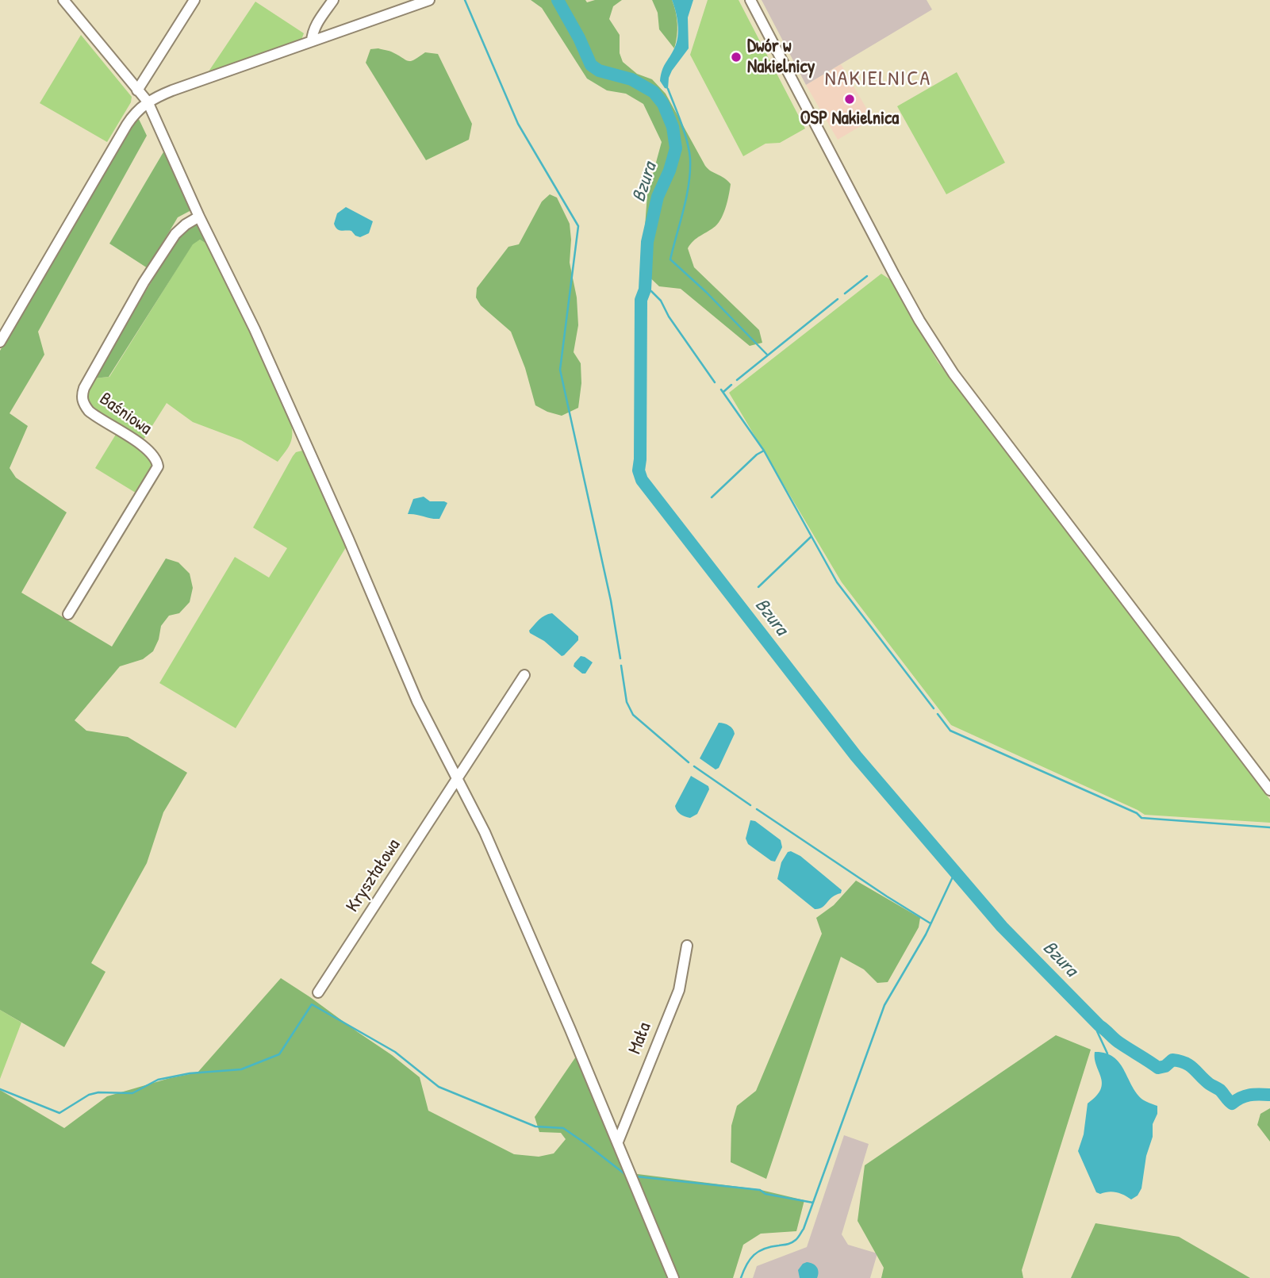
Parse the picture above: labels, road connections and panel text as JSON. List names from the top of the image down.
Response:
{
  "streets": {
    "street": ["Baśniowa", "Kryształowa", "Mała"]
  },
  "districts": ["NAKIELNICA"],
  "water": ["Bzura"],
  "places": ["Dwór w Nakielnicy", "OSP Nakielnica"]
}
